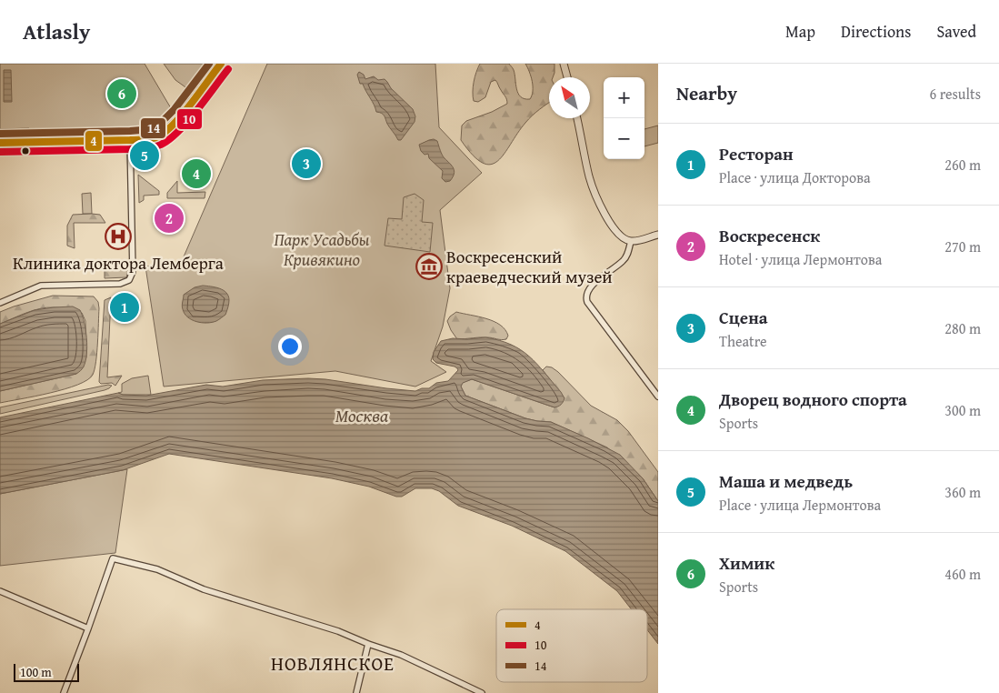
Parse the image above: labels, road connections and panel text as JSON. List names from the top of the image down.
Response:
{
  "districts": ["НОВЛЯНСКОЕ"],
  "water": ["Москва"],
  "parks": ["Парк Усадьбы Кривякино"],
  "places": {
    "hospital": ["Клиника доктора Лемберга"],
    "museum": ["Воскресенский краеведческий музей"]
  },
  "lines": ["transit line 4", "transit line 14", "transit line 10"],
  "legend": ["4", "10", "14"],
  "scale_bar": "100 m",
  "north": "top left",
  "page": {
    "header": "Atlasly",
    "nav": ["Map", "Directions", "Saved"],
    "heading": ["Nearby", "6 results"],
    "map_buttons": ["+", "−"],
    "pins": [
      "6",
      "5",
      "3",
      "4",
      "2",
      "1"
    ],
    "list": [
      {
        "mark": "1",
        "name": "Ресторан",
        "note": "Place · улица Докторова",
        "value": "260 m"
      },
      {
        "mark": "2",
        "name": "Воскресенск",
        "note": "Hotel · улица Лермонтова",
        "value": "270 m"
      },
      {
        "mark": "3",
        "name": "Сцена",
        "note": "Theatre",
        "value": "280 m"
      },
      {
        "mark": "4",
        "name": "Дворец водного спорта",
        "note": "Sports",
        "value": "300 m"
      },
      {
        "mark": "5",
        "name": "Маша и медведь",
        "note": "Place · улица Лермонтова",
        "value": "360 m"
      },
      {
        "mark": "6",
        "name": "Химик",
        "note": "Sports",
        "value": "460 m"
      }
    ],
    "scale": "100 m"
  }
}
